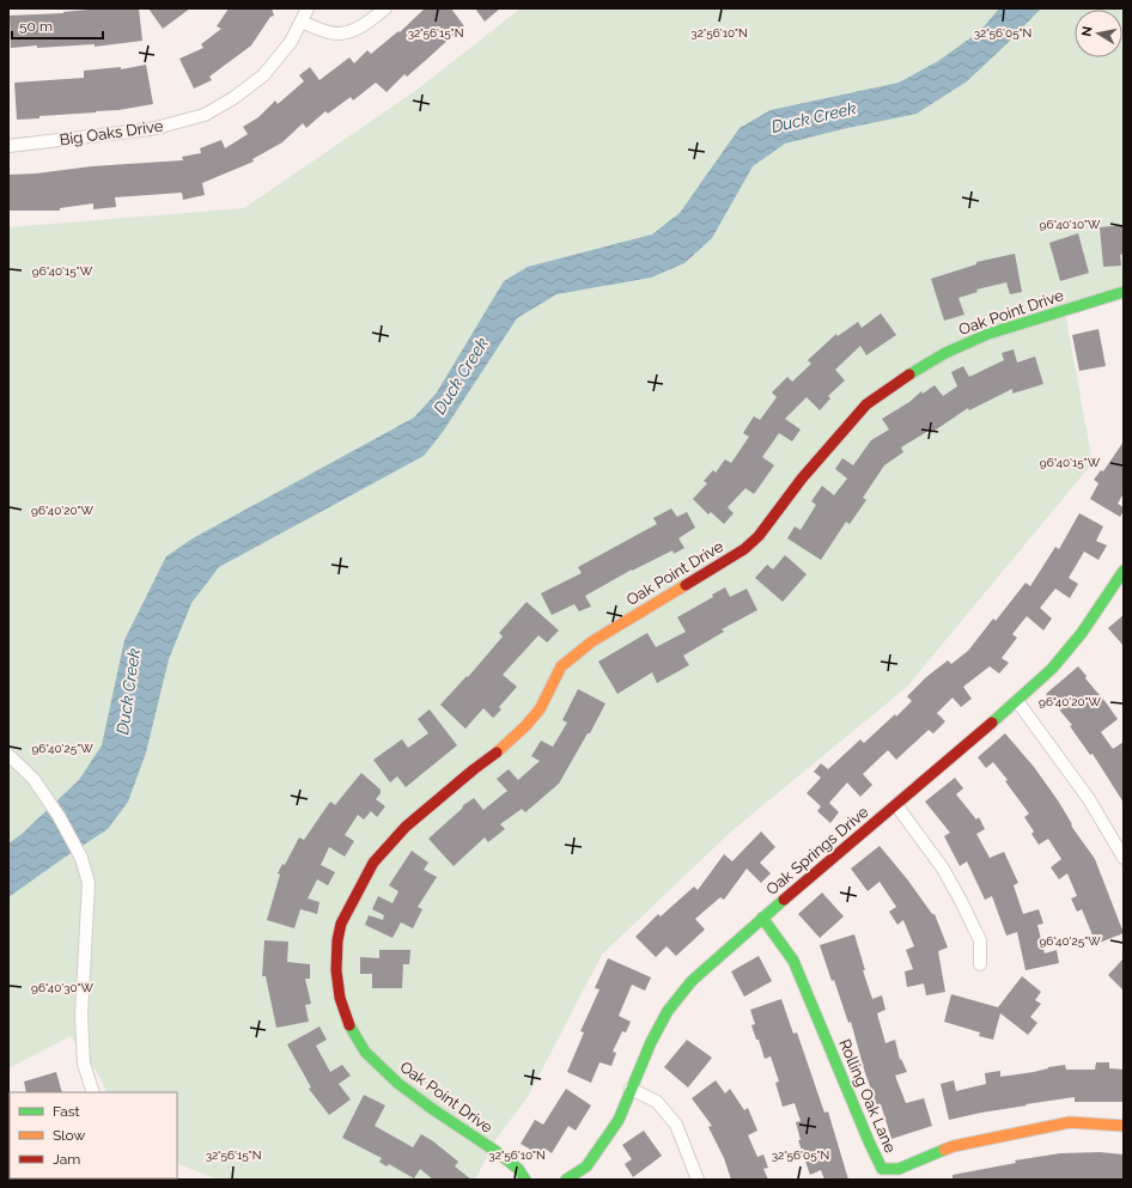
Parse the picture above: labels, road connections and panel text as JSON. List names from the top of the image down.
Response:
{
  "streets": {
    "street": [
      "Big Oaks Drive",
      "Oak Point Drive",
      "Oak Springs Drive",
      "Rolling Oak Lane"
    ]
  },
  "crossings": [
    ["Oak Springs Drive", "Rolling Oak Lane"]
  ],
  "water": ["Duck Creek"],
  "legend": ["Fast", "Slow", "Jam"],
  "scale_bar": "50 m",
  "north": "left",
  "coordinates": [
    "32°56'15\"N",
    "32°56'10\"N",
    "32°56'05\"N",
    "96°40'10\"W",
    "96°40'15\"W",
    "96°40'20\"W",
    "96°40'25\"W",
    "96°40'30\"W"
  ]
}
